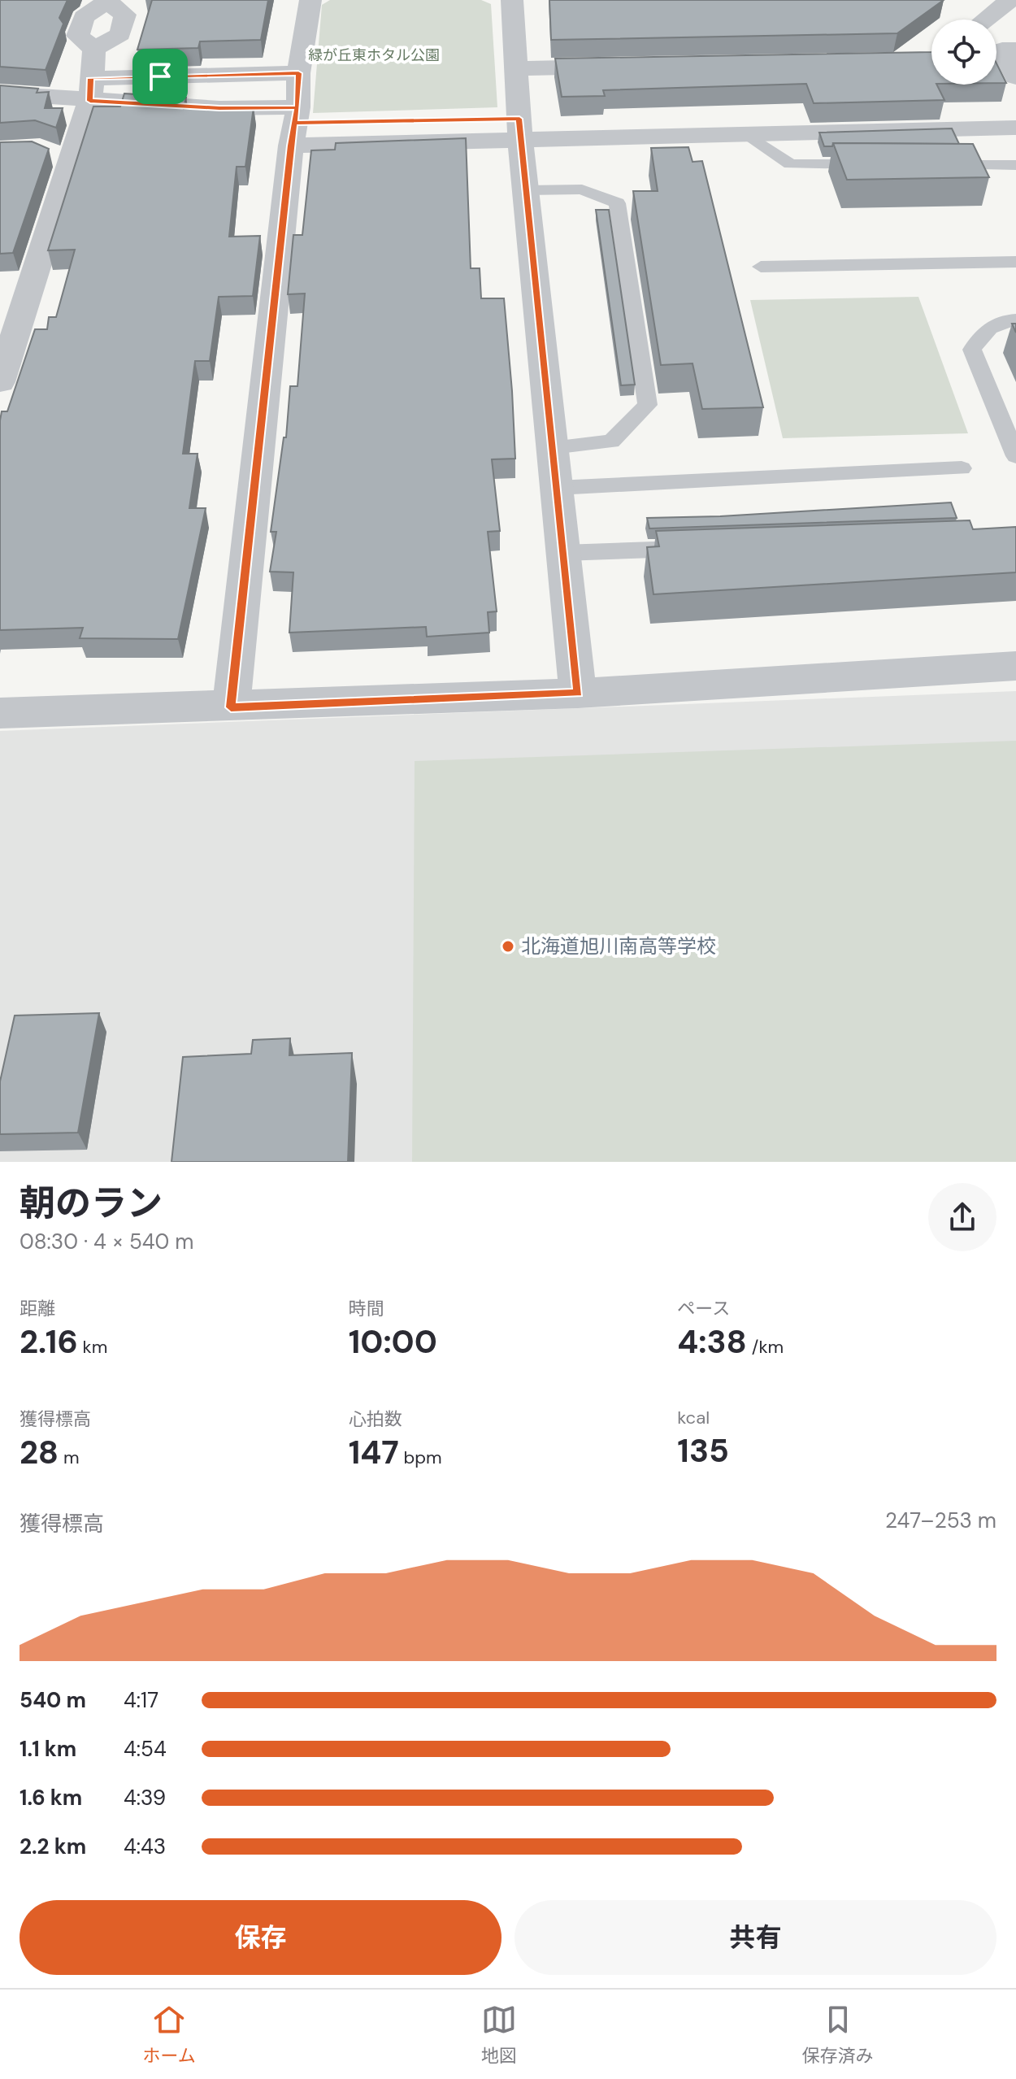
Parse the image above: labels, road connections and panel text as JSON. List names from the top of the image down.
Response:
{
  "parks": ["緑が丘東ホタル公園"],
  "places": ["北海道旭川南高等学校"],
  "page": {
    "heading": ["朝のラン", "08:30 · 4 × 540 m"],
    "stats": [
      ["距離", "2.16 km"],
      ["時間", "10:00"],
      ["ペース", "4:38 /km"],
      ["獲得標高", "28 m"],
      ["心拍数", "147 bpm"],
      ["kcal", "135"]
    ],
    "chart": ["獲得標高", "247–253 m"],
    "list": [
      {
        "name": "540 m",
        "note": "4:17"
      },
      {
        "name": "1.1 km",
        "note": "4:54"
      },
      {
        "name": "1.6 km",
        "note": "4:39"
      },
      {
        "name": "2.2 km",
        "note": "4:43"
      }
    ],
    "buttons": ["保存", "共有"],
    "tabs": ["ホーム", "地図", "保存済み"]
  }
}
